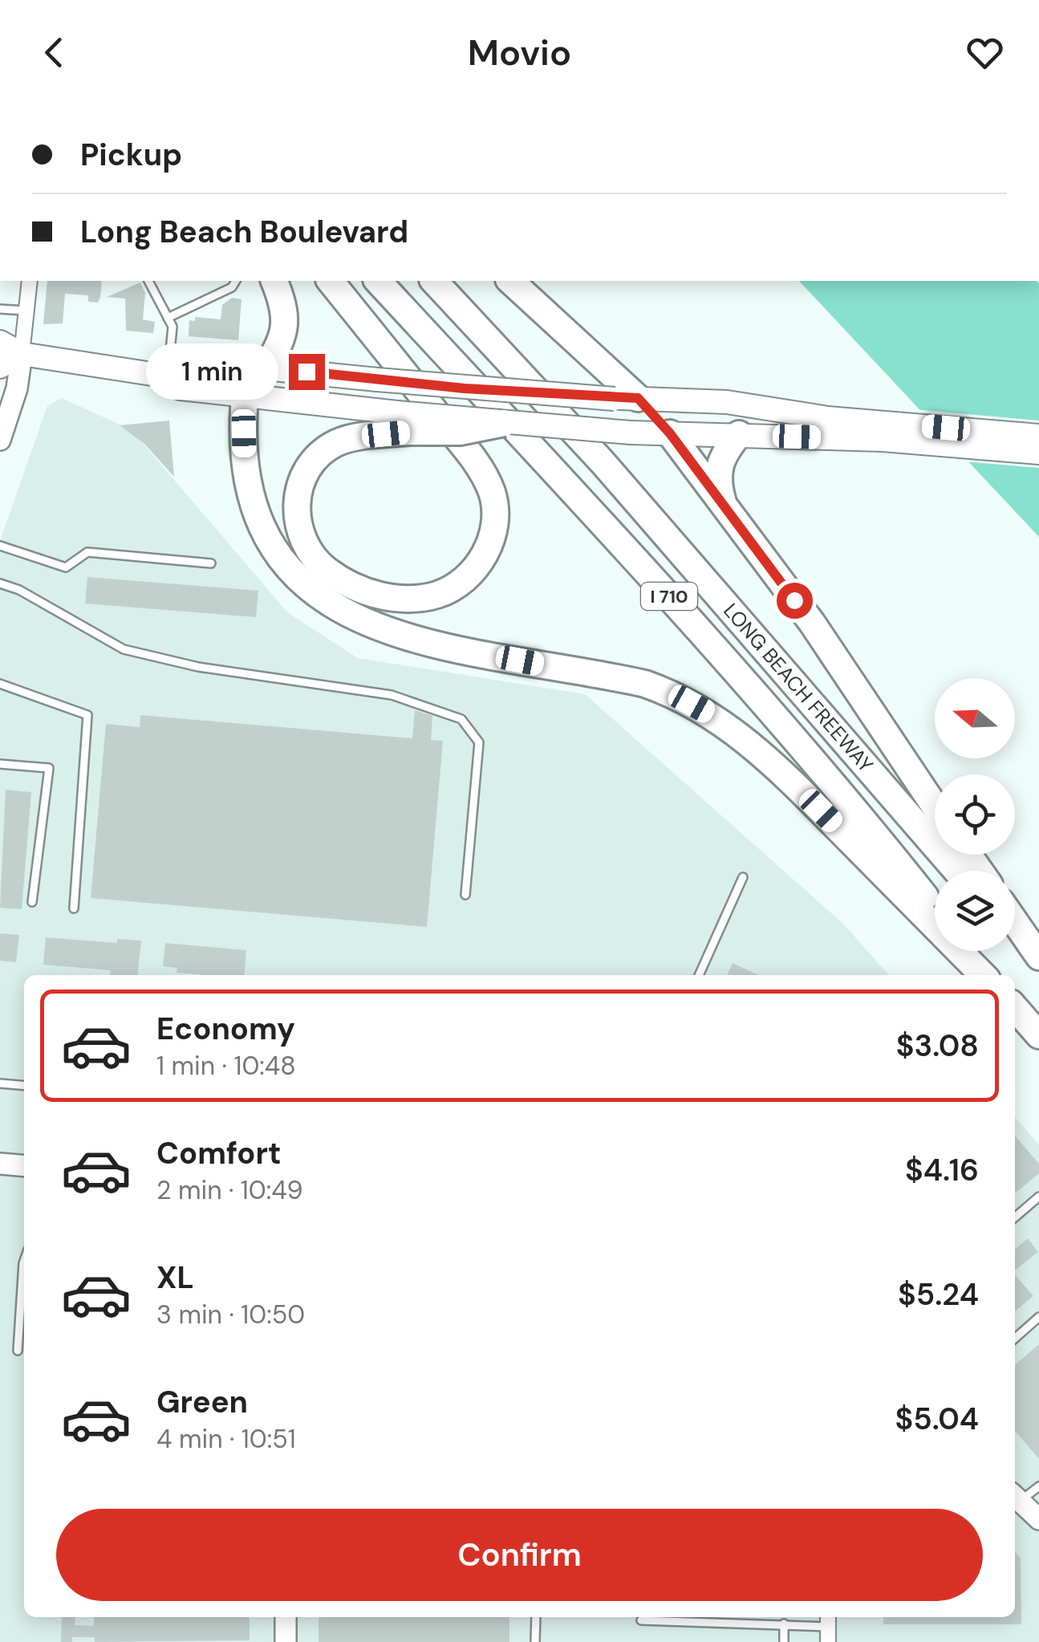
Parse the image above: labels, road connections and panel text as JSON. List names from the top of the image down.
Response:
{
  "streets": {
    "highway": ["I 710", "LONG BEACH FREEWAY"]
  },
  "north": "left",
  "page": {
    "header": "Movio",
    "banner": ["Pickup", "Long Beach Boulevard"],
    "bubble": "1 min",
    "list": [
      {
        "name": "Economy",
        "note": "1 min · 10:48",
        "value": "$3.08"
      },
      {
        "name": "Comfort",
        "note": "2 min · 10:49",
        "value": "$4.16"
      },
      {
        "name": "XL",
        "note": "3 min · 10:50",
        "value": "$5.24"
      },
      {
        "name": "Green",
        "note": "4 min · 10:51",
        "value": "$5.04"
      }
    ],
    "buttons": "Confirm"
  }
}
